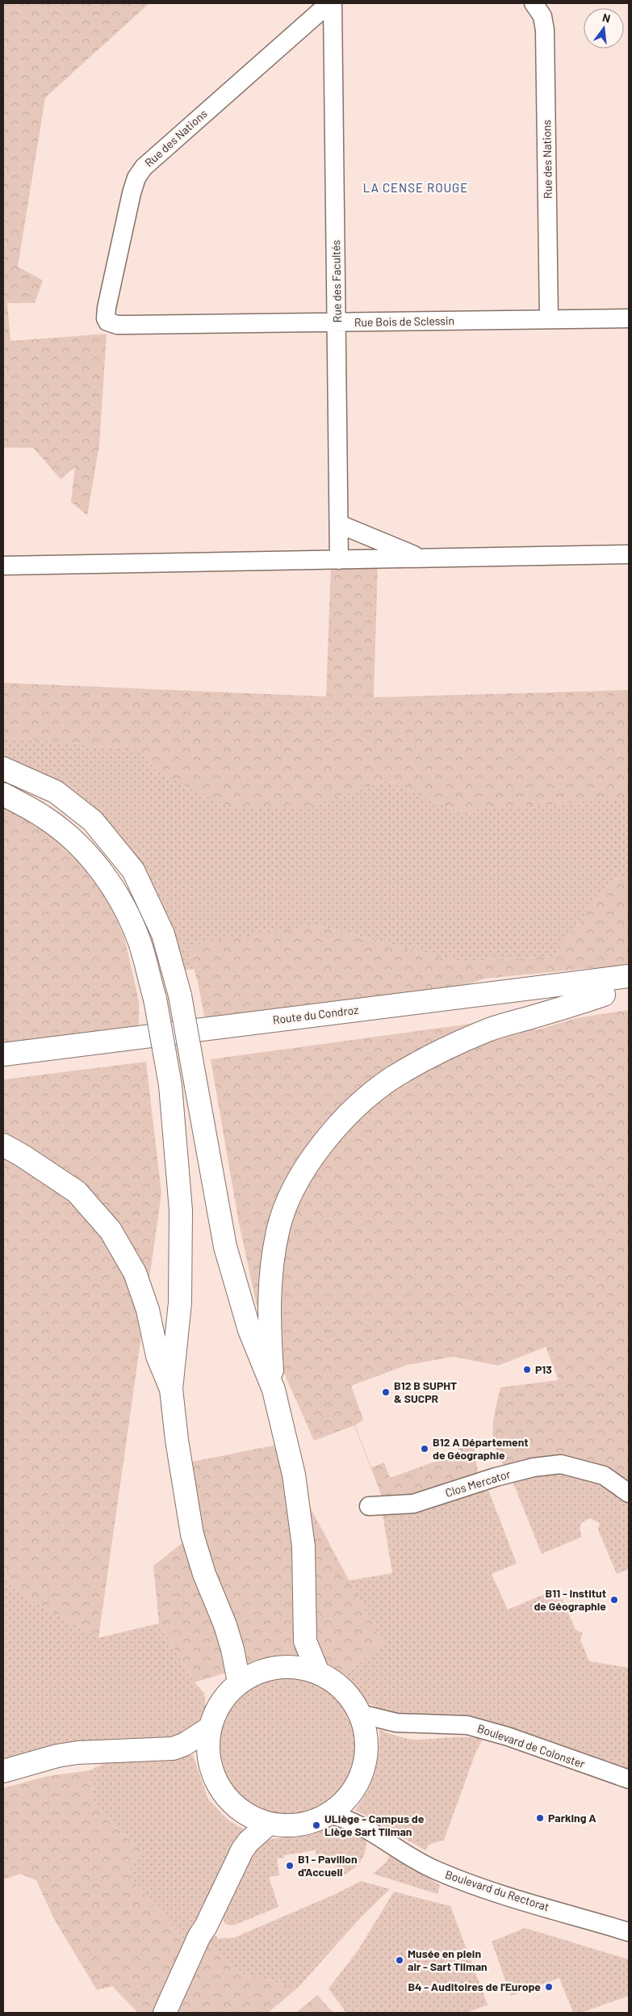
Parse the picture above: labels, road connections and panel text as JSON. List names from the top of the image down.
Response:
{
  "streets": {
    "main road": ["Route du Condroz"],
    "street": [
      "Rue des Nations",
      "Rue des Facultés",
      "Rue Bois de Sclessin",
      "Clos Mercator",
      "Boulevard de Colonster",
      "Boulevard du Rectorat"
    ]
  },
  "crossings": [
    ["Rue des Nations", "Rue Bois de Sclessin"],
    ["Rue des Facultés", "Rue Bois de Sclessin"]
  ],
  "districts": ["LA CENSE ROUGE"],
  "places": [
    "P13",
    "B12 B SUPHT & SUCPR",
    "B12 A Département de Géographie",
    "B11 - Institut de Géographie",
    "Parking A",
    "ULiège - Campus de Liège Sart Tilman",
    "B1 - Pavillon d'Accueil",
    "Musée en plein air - Sart Tilman",
    "B4 - Auditoires de l'Europe"
  ],
  "north": "top"
}
